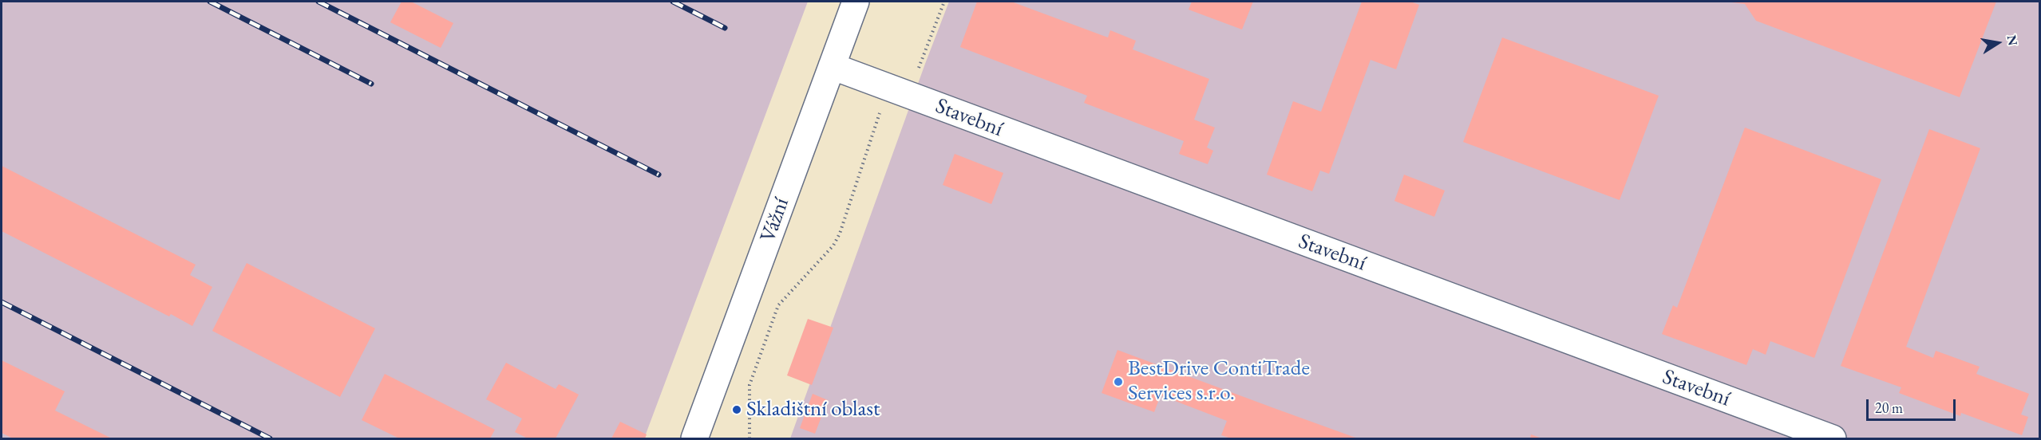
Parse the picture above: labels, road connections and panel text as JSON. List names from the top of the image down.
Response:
{
  "streets": {
    "street": ["Stavební", "Vážní"]
  },
  "crossings": [
    ["Stavební", "Vážní"]
  ],
  "places": ["BestDrive ContiTrade Services s.r.o.", "Skladištní oblast"],
  "scale_bar": "20 m",
  "north": "right"
}
